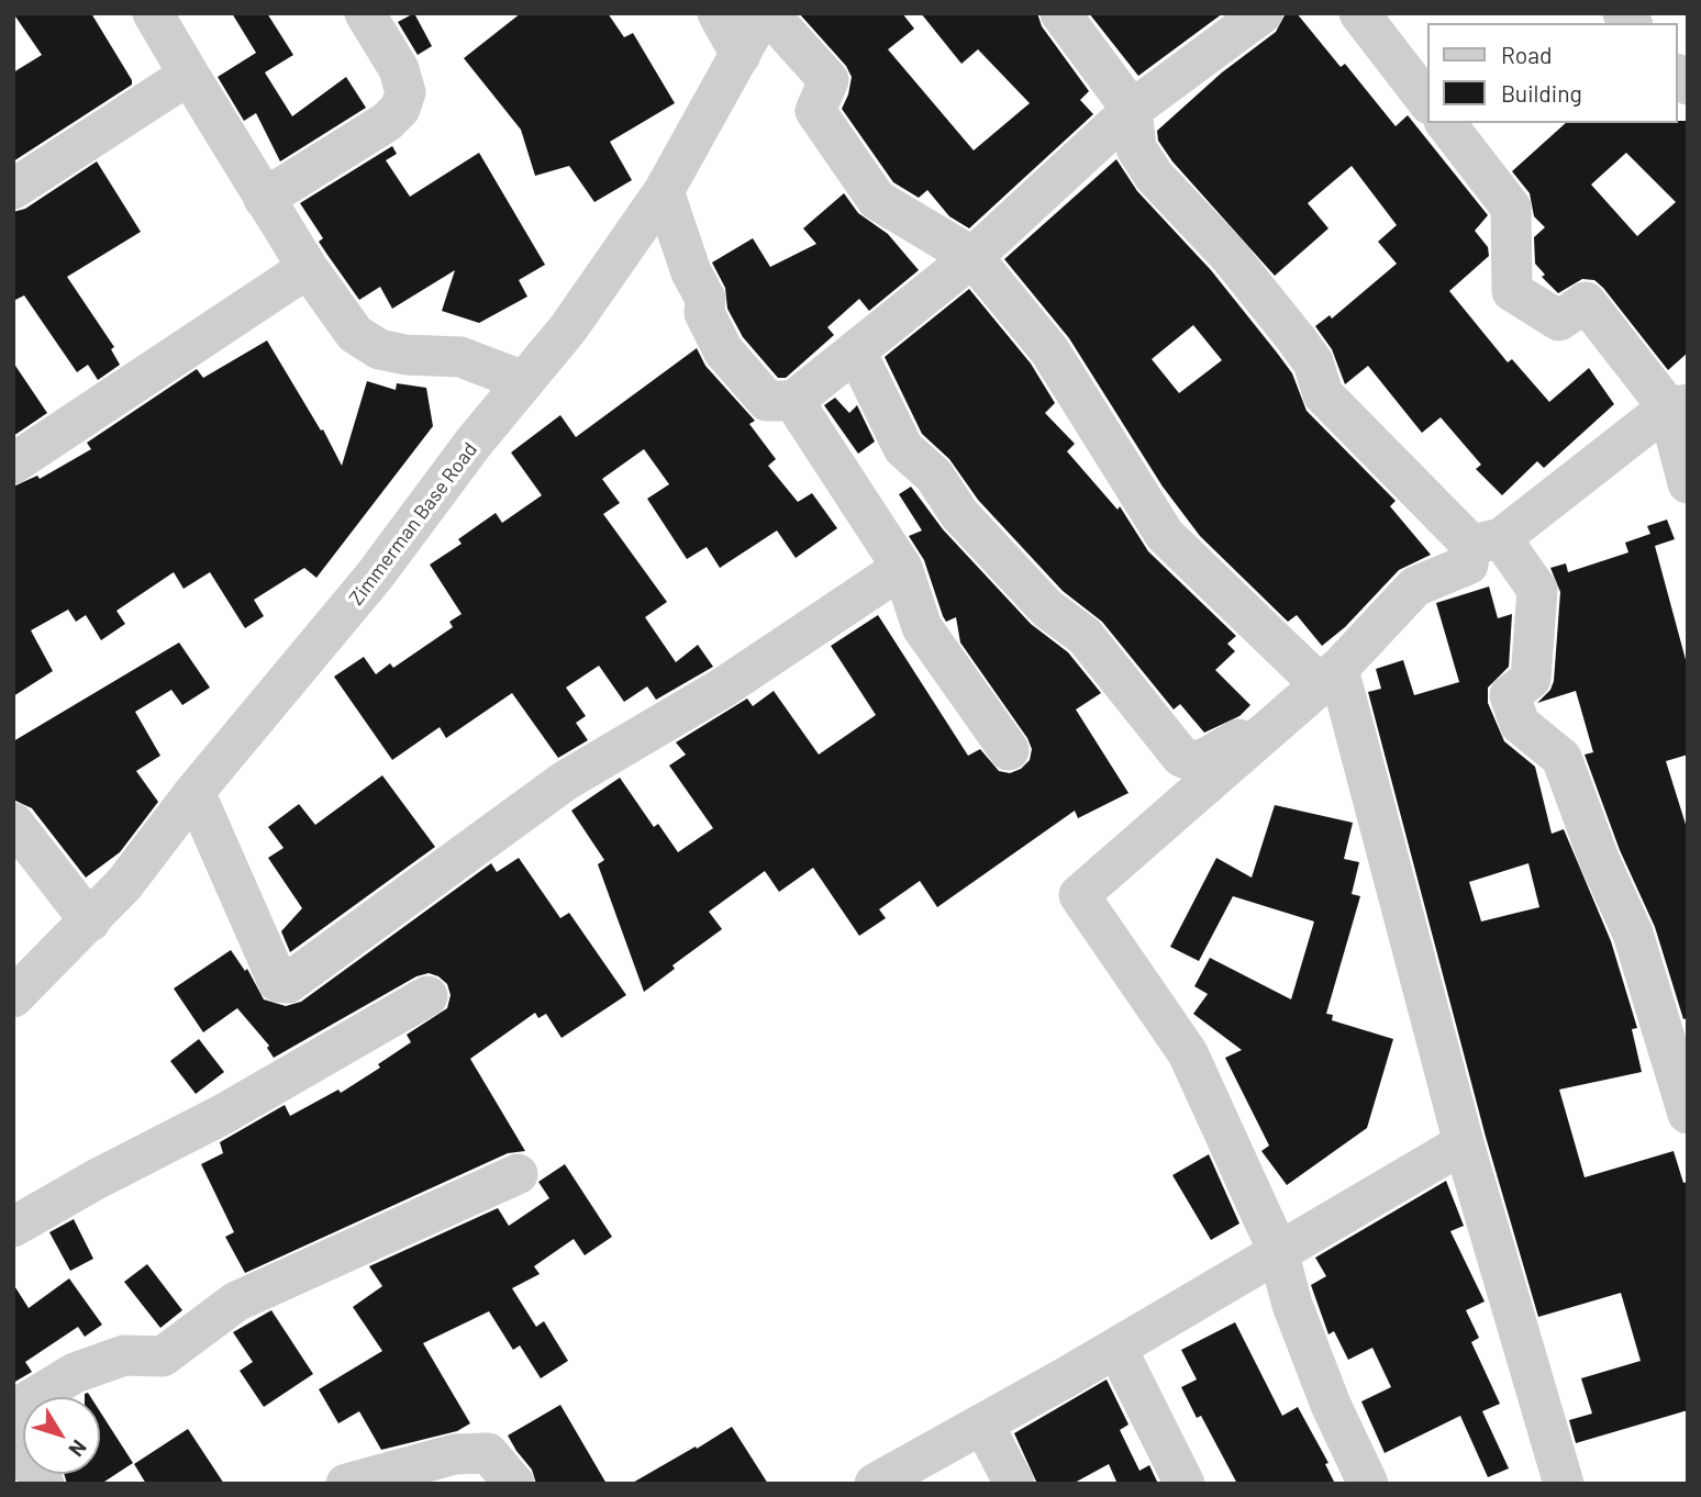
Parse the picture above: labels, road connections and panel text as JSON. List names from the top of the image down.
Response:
{
  "streets": {
    "street": ["Zimmerman Base Road"]
  },
  "legend": ["Road", "Building"],
  "north": "bottom right"
}
